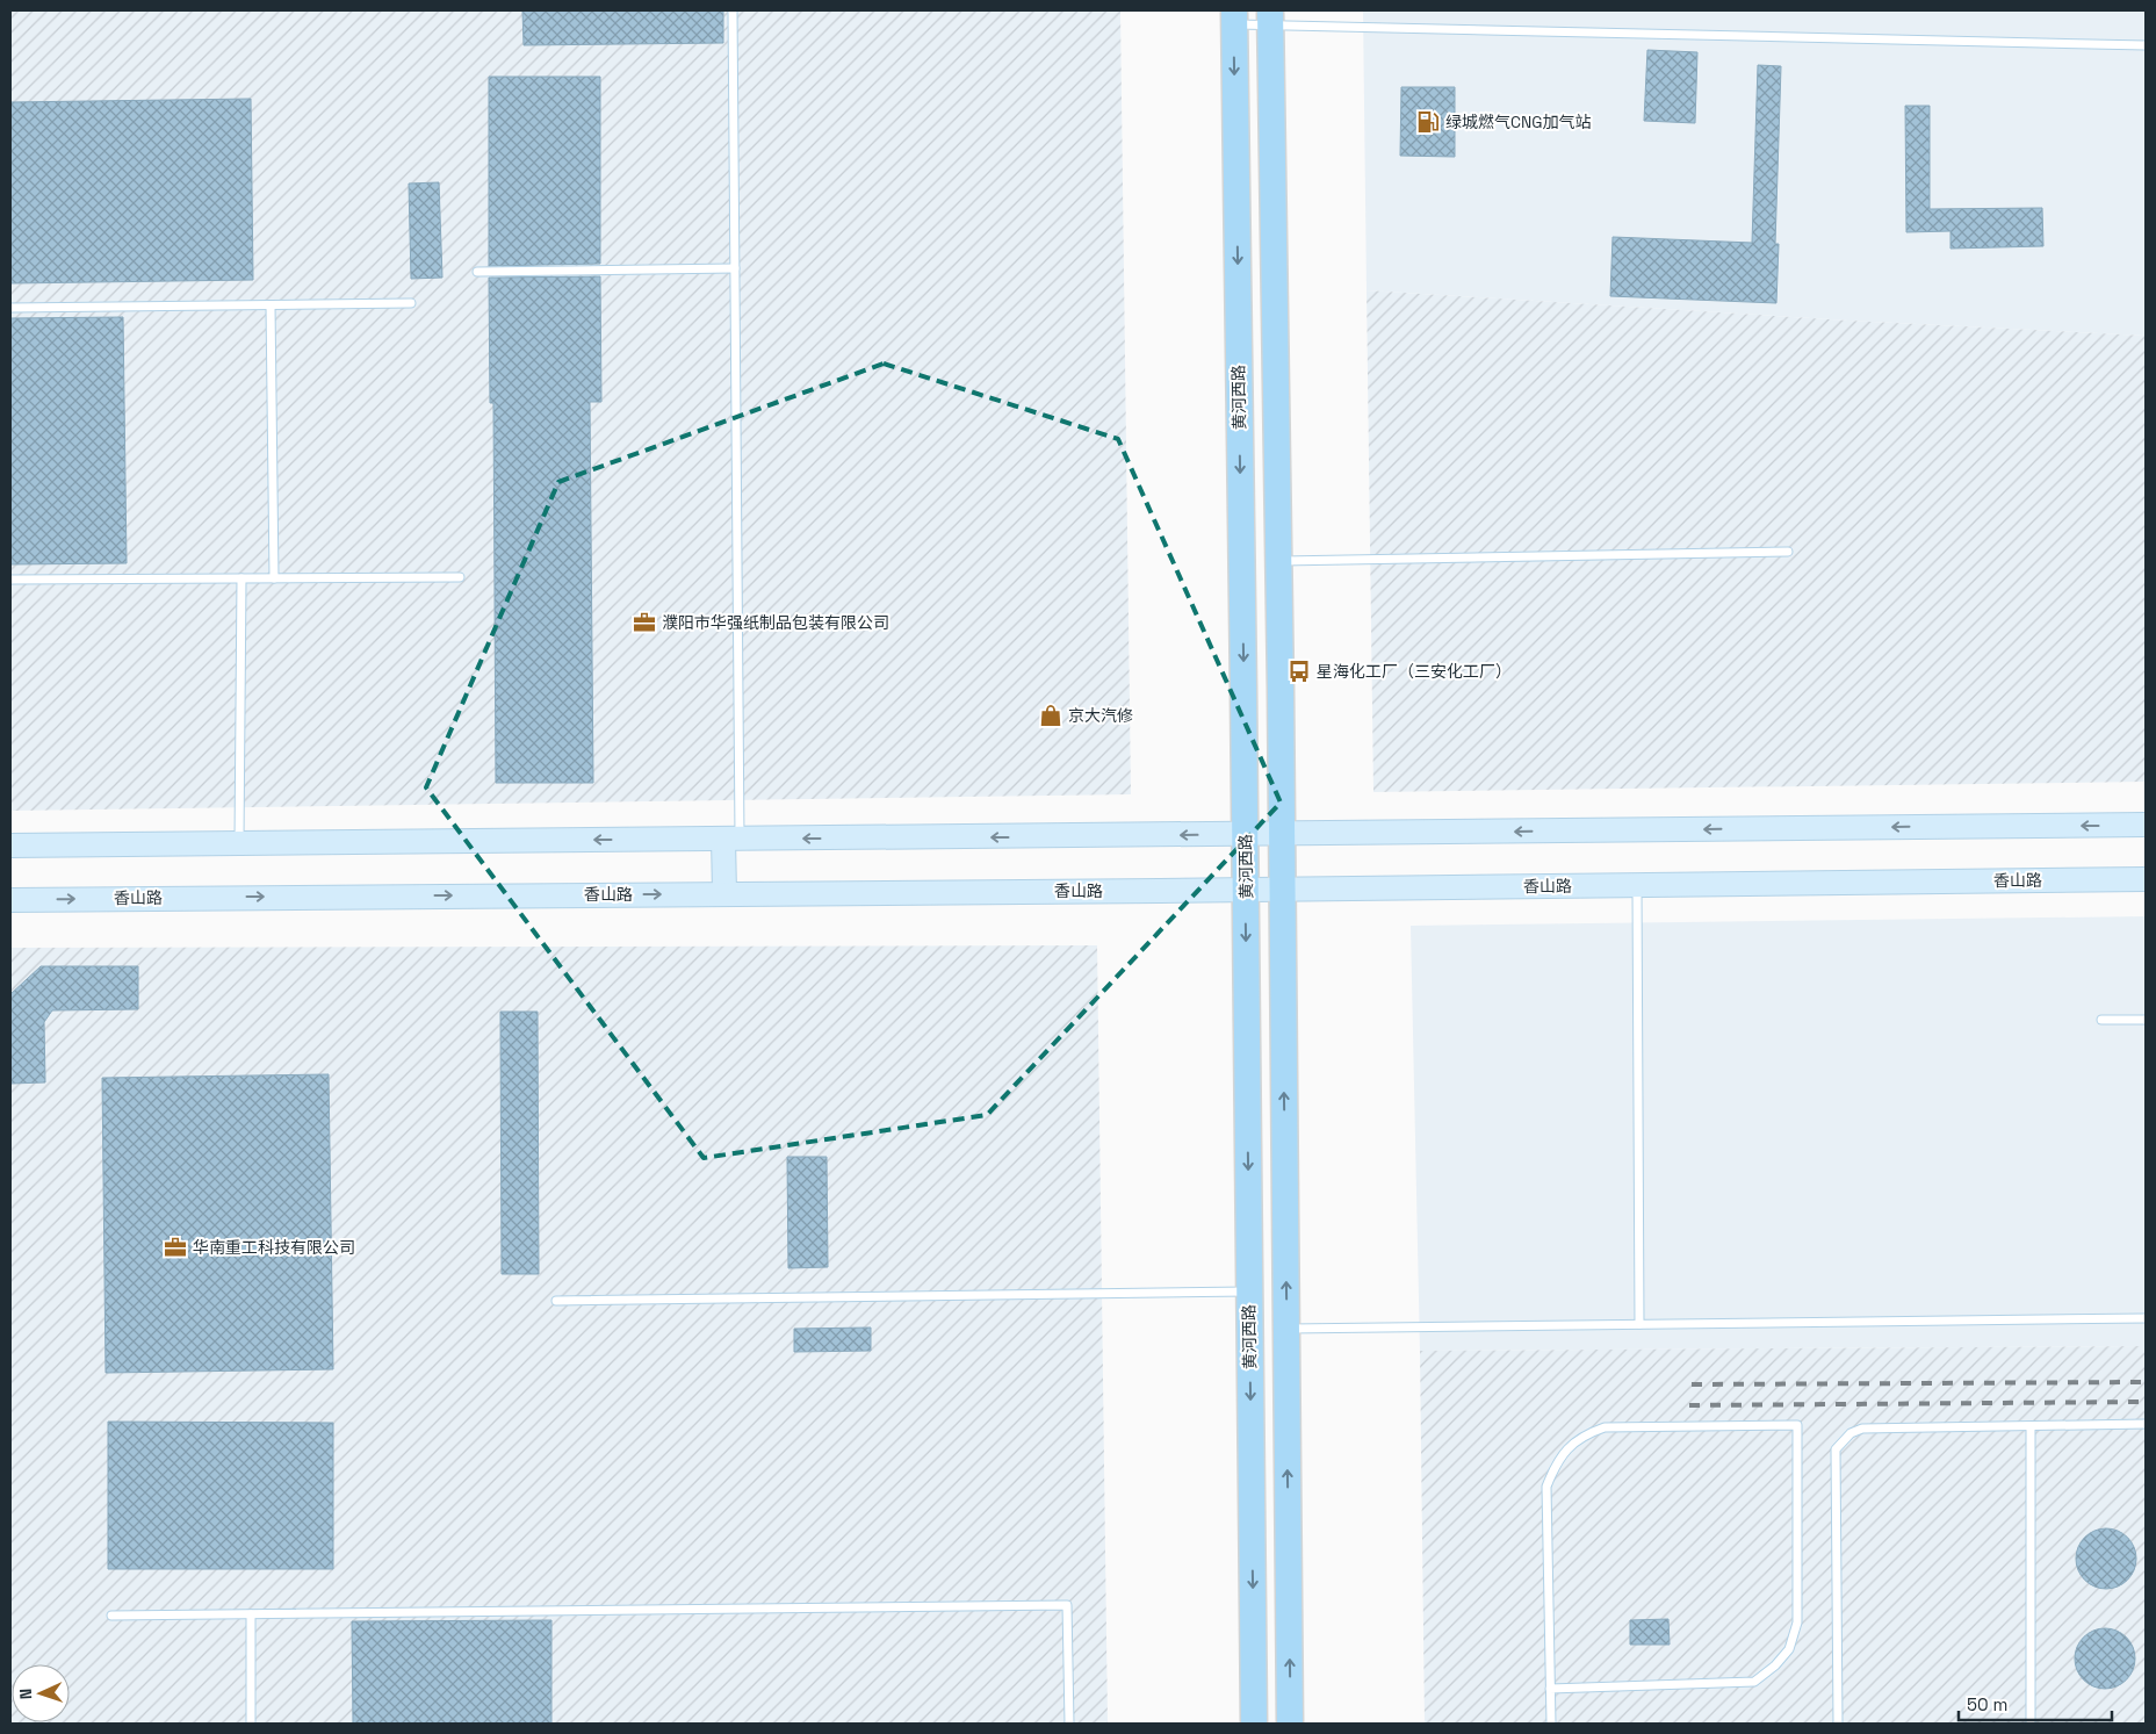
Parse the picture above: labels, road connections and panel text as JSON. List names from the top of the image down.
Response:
{
  "streets": {
    "main road": ["黄河西路"],
    "street": ["香山路"]
  },
  "crossings": [
    ["黄河西路", "香山路"]
  ],
  "places": {
    "fuel station": ["绿城燃气CNG加气站"],
    "office": ["濮阳市华强纸制品包装有限公司", "华南重工科技有限公司"],
    "bus stop": ["星海化工厂（三安化工厂）"],
    "shop": ["京大汽修"]
  },
  "scale_bar": "50 m",
  "north": "left"
}
